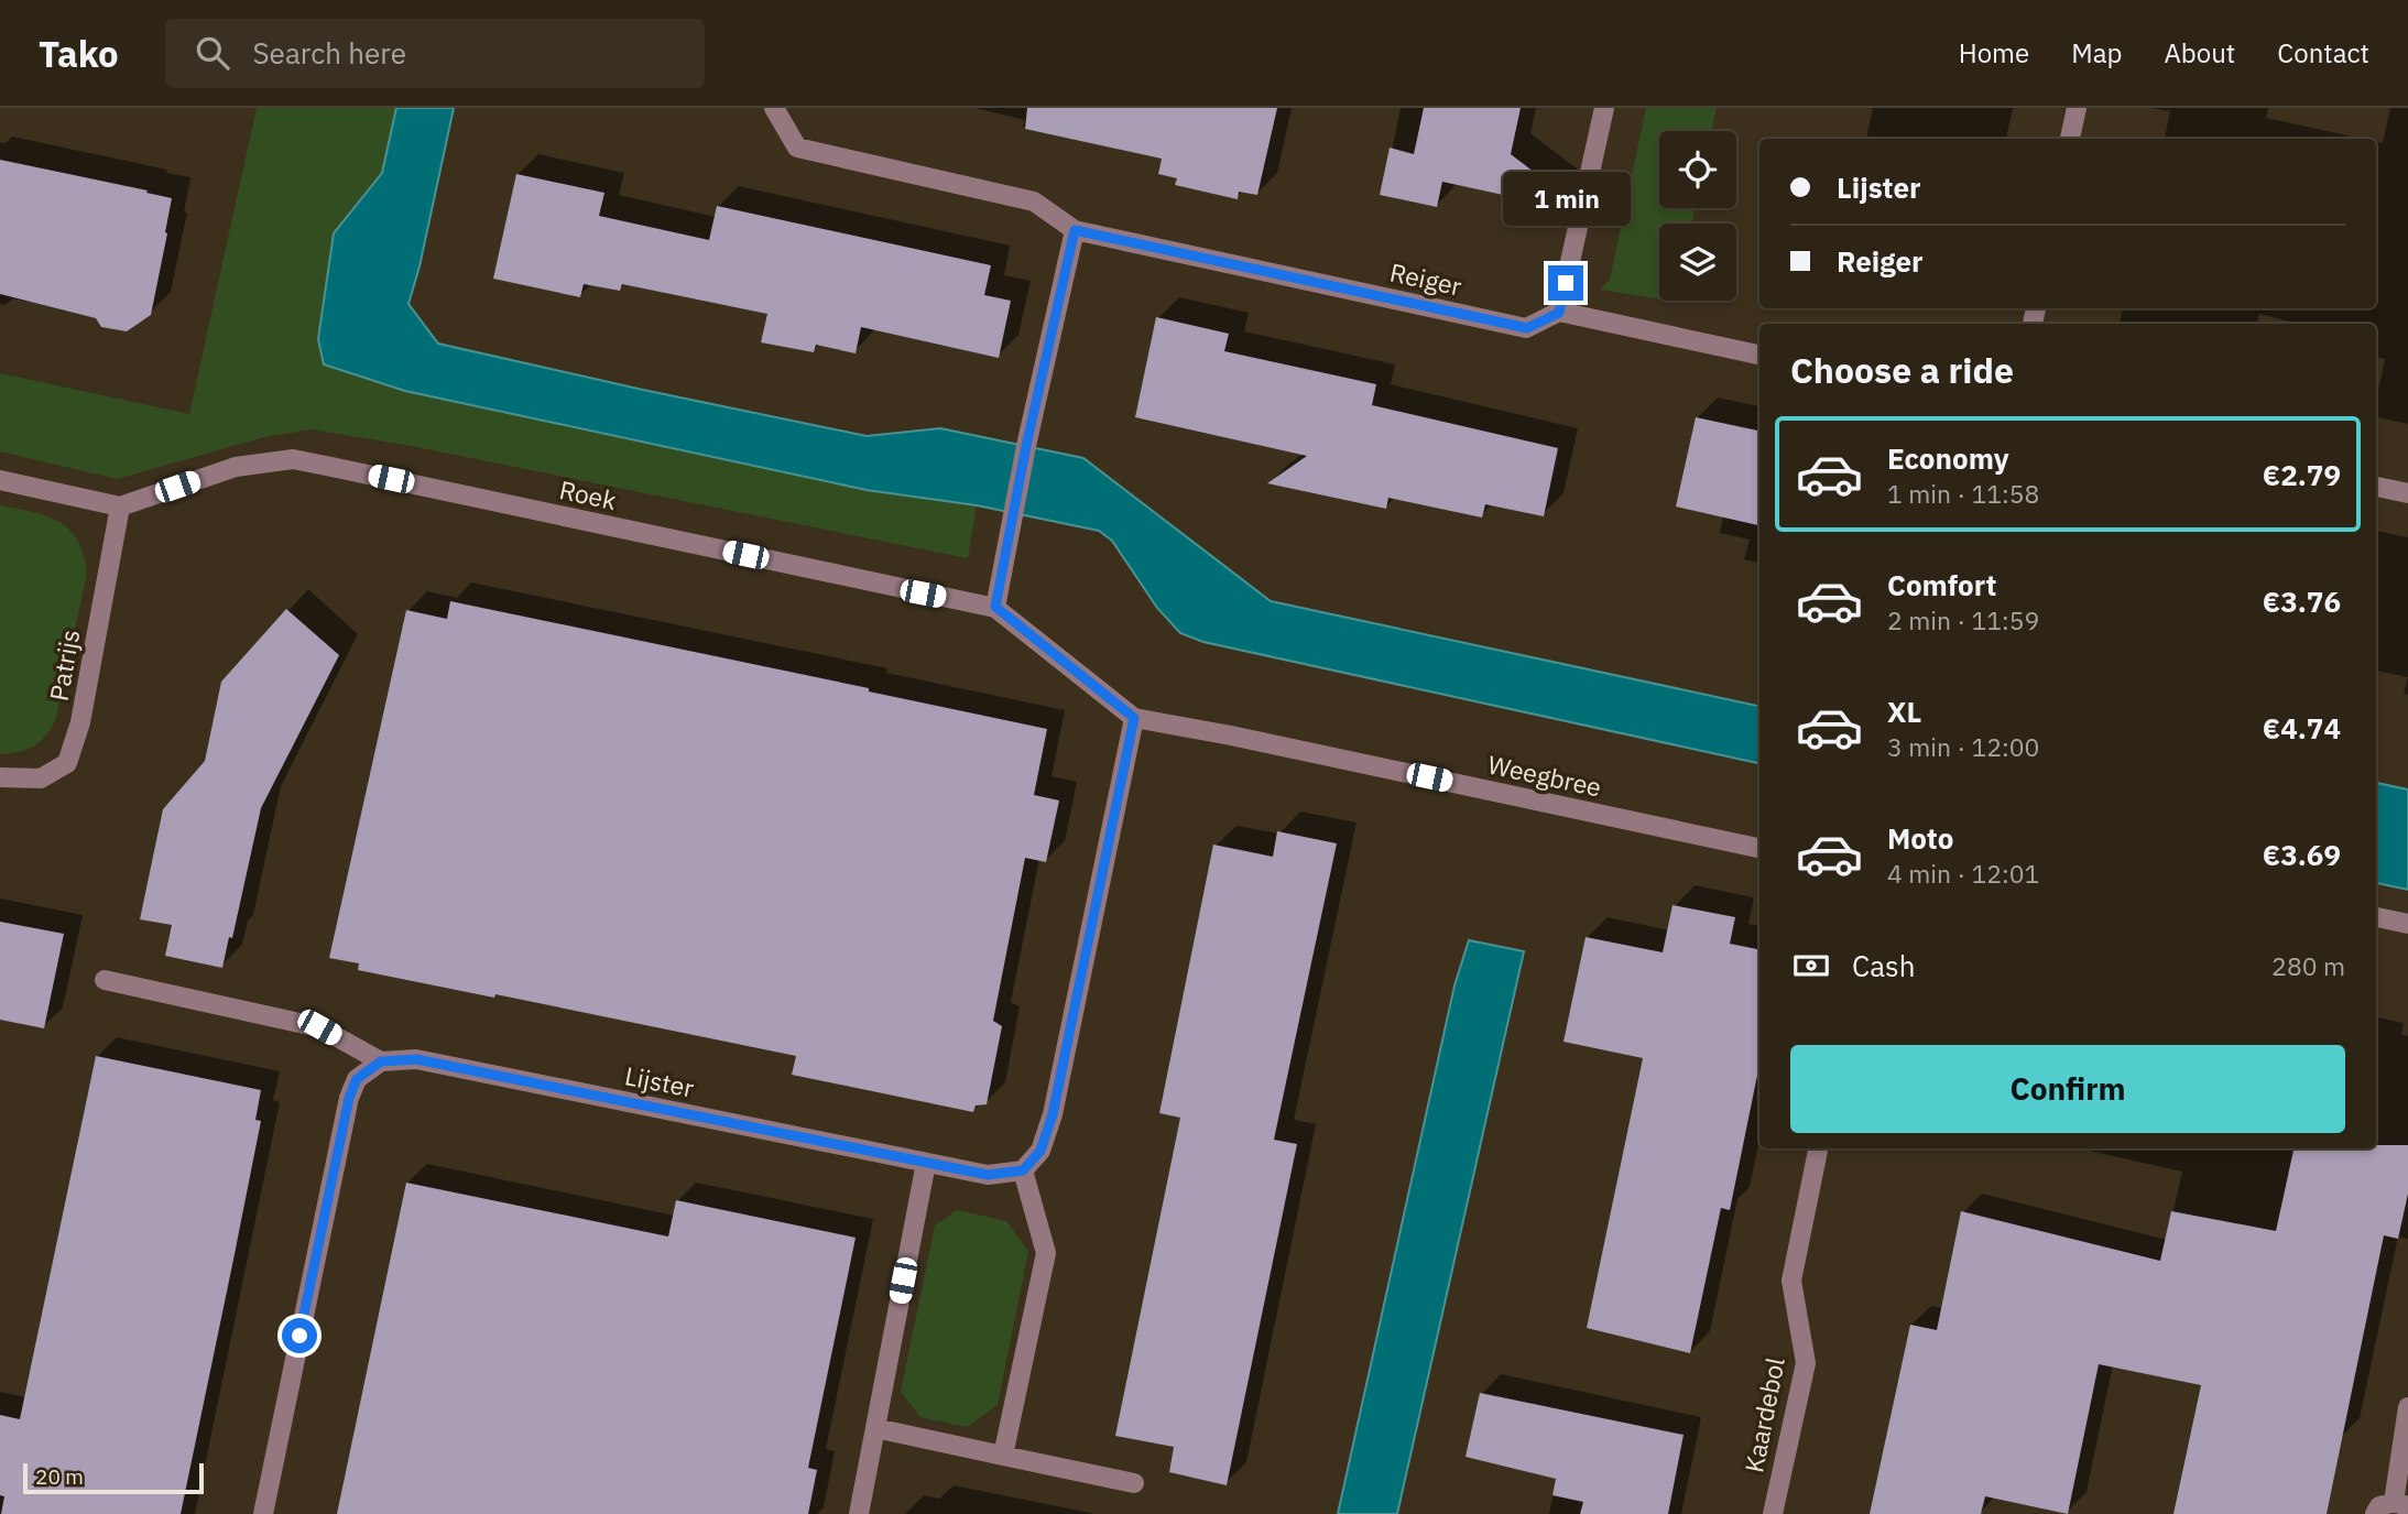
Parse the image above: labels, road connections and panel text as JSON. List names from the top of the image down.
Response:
{
  "streets": {
    "street": [
      "Reiger",
      "Roek",
      "Patrijs",
      "Weegbree",
      "Lijster",
      "Kaardebol"
    ]
  },
  "crossings": [
    ["Roek", "Patrijs"],
    ["Roek", "Weegbree"]
  ],
  "scale_bar": "20 m",
  "page": {
    "header": "Tako",
    "search": "Search here",
    "nav": [
      "Home",
      "Map",
      "About",
      "Contact"
    ],
    "banner": ["Lijster", "Reiger"],
    "bubble": "1 min",
    "heading": "Choose a ride",
    "list": [
      {
        "name": "Economy",
        "note": "1 min · 11:58",
        "value": "€2.79"
      },
      {
        "name": "Comfort",
        "note": "2 min · 11:59",
        "value": "€3.76"
      },
      {
        "name": "XL",
        "note": "3 min · 12:00",
        "value": "€4.74"
      },
      {
        "name": "Moto",
        "note": "4 min · 12:01",
        "value": "€3.69"
      }
    ],
    "pay": ["Cash", "280 m"],
    "buttons": "Confirm",
    "scale": "20 m"
  }
}
